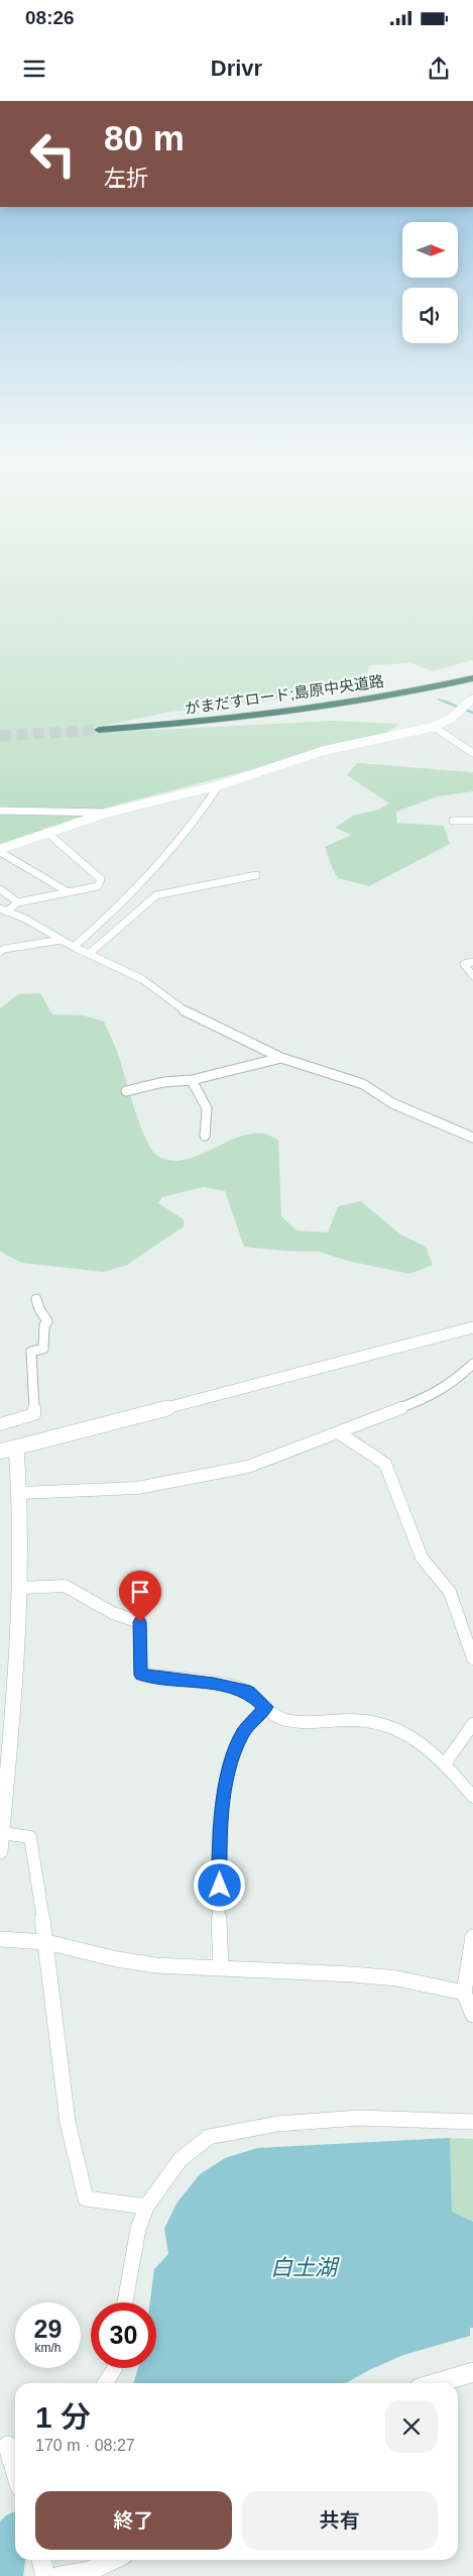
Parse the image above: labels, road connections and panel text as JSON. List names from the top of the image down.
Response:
{
  "streets": {
    "highway": ["がまだすロード;島原中央道路"]
  },
  "water": ["白土湖"],
  "north": "right",
  "page": {
    "status": "08:26",
    "header": "Drivr",
    "turn": ["80 m", "左折"],
    "speed": "29 km/h",
    "limit": "30",
    "heading": ["1 分", "170 m · 08:27"],
    "buttons": ["終了", "共有"]
  }
}
